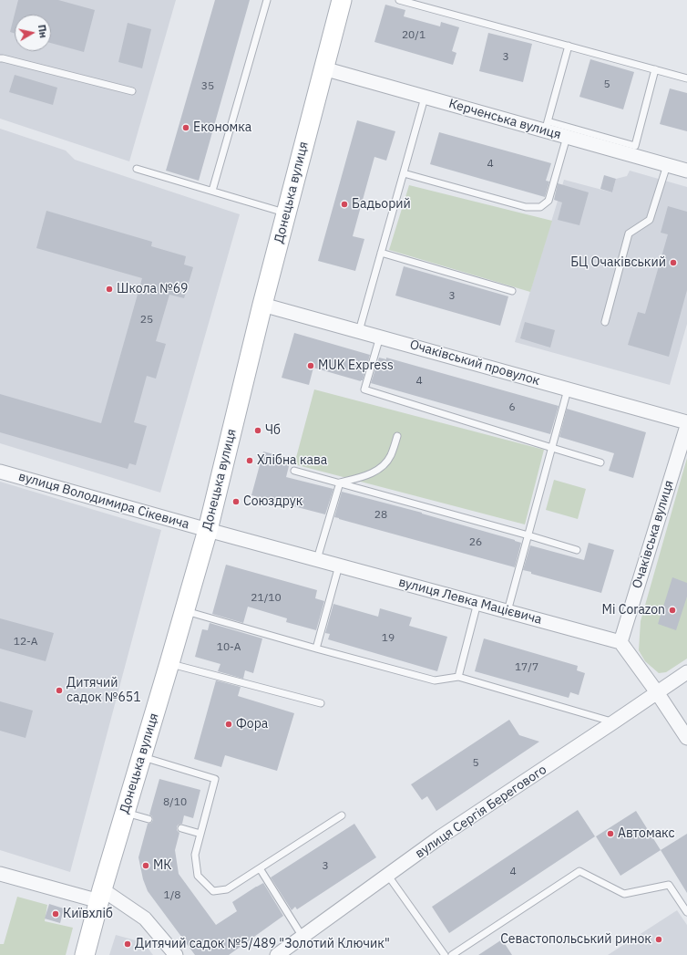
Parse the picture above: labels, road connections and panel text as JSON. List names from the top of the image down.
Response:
{
  "streets": {
    "street": [
      "Керченська вулиця",
      "Донецька вулиця",
      "Очаківський провулок",
      "вулиця Володимира Сікевича",
      "Очаківська вулиця",
      "вулиця Левка Мацієвича",
      "вулиця Сергія Берегового"
    ]
  },
  "crossings": [
    ["Керченська вулиця", "Донецька вулиця"],
    ["Донецька вулиця", "Очаківський провулок"],
    ["Донецька вулиця", "вулиця Володимира Сікевича"],
    ["Донецька вулиця", "вулиця Левка Мацієвича"],
    ["вулиця Володимира Сікевича", "вулиця Левка Мацієвича"],
    ["Очаківська вулиця", "вулиця Левка Мацієвича"]
  ],
  "places": [
    "Економка",
    "Бадьорий",
    "БЦ Очаківський",
    "Школа №69",
    "MUK Express",
    "Чб",
    "Хлібна кава",
    "Союздрук",
    "Mi Corazon",
    "Дитячий садок №651",
    "Фора",
    "Автомакс",
    "МК",
    "Київхліб",
    "Севастопольський ринок",
    "Дитячий садок №5/489 \"Золотий Ключик\""
  ],
  "house_numbers": [
    "20/1",
    "3",
    "5",
    "35",
    "4",
    "3",
    "25",
    "4",
    "6",
    "28",
    "26",
    "21/10",
    "19",
    "12-А",
    "10-А",
    "17/7",
    "5",
    "8/10",
    "3",
    "4",
    "1/8"
  ],
  "north": "right"
}
